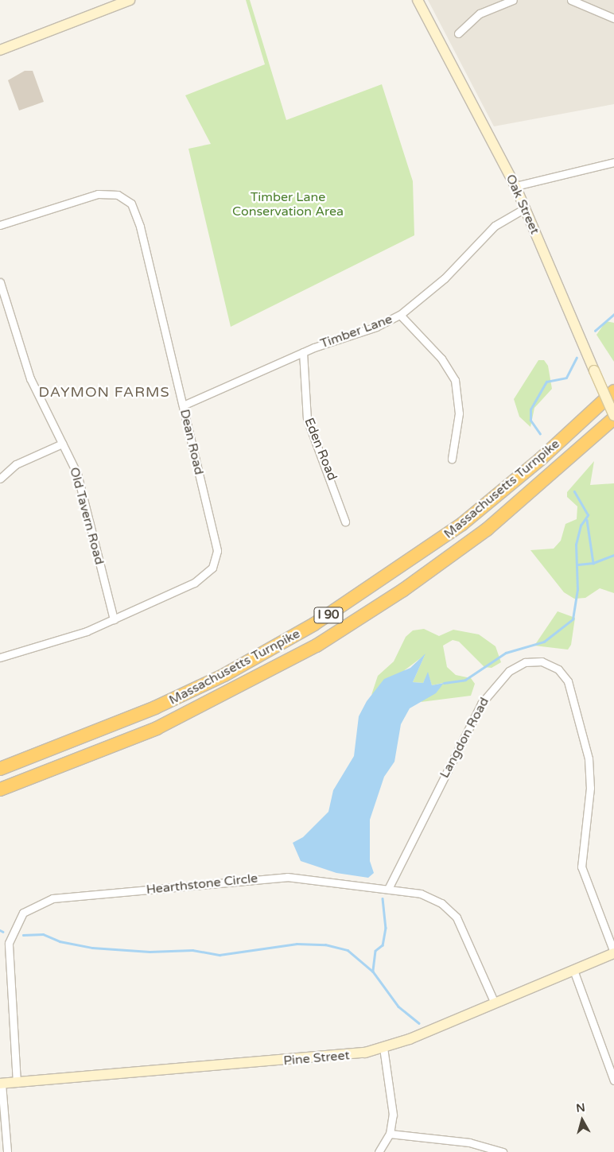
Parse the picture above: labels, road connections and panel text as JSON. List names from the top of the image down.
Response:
{
  "streets": {
    "highway": ["Massachusetts Turnpike", "I 90"],
    "main road": ["Oak Street", "Pine Street"],
    "street": [
      "Timber Lane",
      "Dean Road",
      "Eden Road",
      "Old Tavern Road",
      "Langdon Road",
      "Hearthstone Circle"
    ]
  },
  "crossings": [
    ["Oak Street", "Timber Lane"],
    ["Oak Street", "Massachusetts Turnpike"],
    ["Timber Lane", "Dean Road"],
    ["Timber Lane", "Eden Road"],
    ["Dean Road", "Old Tavern Road"],
    ["Langdon Road", "Hearthstone Circle"],
    ["Langdon Road", "Pine Street"],
    ["Hearthstone Circle", "Pine Street"]
  ],
  "districts": ["DAYMON FARMS"],
  "parks": ["Timber Lane Conservation Area"],
  "north": "top"
}
